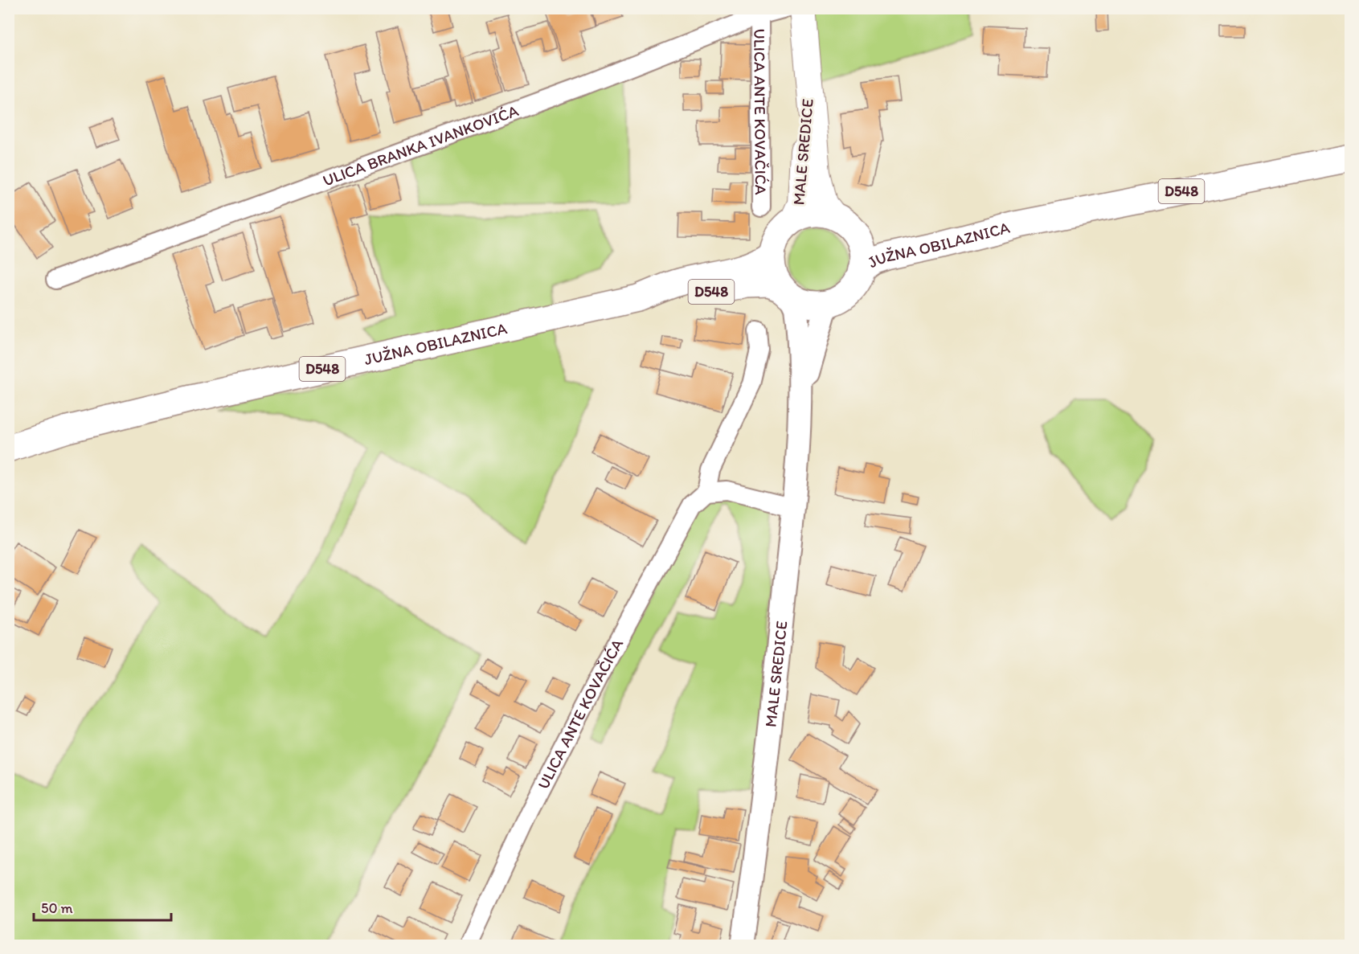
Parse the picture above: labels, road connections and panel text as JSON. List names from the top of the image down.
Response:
{
  "streets": {
    "main road": ["MALE SREDICE", "D548", "JUŽNA OBILAZNICA"],
    "street": ["ULICA ANTE KOVAČIĆA", "ULICA BRANKA IVANKOVIĆA"]
  },
  "crossings": [
    ["ULICA ANTE KOVAČIĆA", "ULICA BRANKA IVANKOVIĆA"],
    ["MALE SREDICE", "D548"],
    ["MALE SREDICE", "JUŽNA OBILAZNICA"],
    ["D548", "JUŽNA OBILAZNICA"]
  ],
  "scale_bar": "50 m"
}
